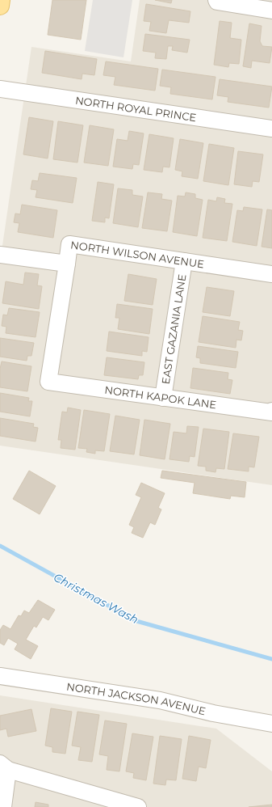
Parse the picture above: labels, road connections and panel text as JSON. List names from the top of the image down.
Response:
{
  "streets": {
    "street": [
      "NORTH ROYAL PRINCE",
      "NORTH WILSON AVENUE",
      "EAST GAZANIA LANE",
      "NORTH KAPOK LANE",
      "NORTH JACKSON AVENUE"
    ]
  },
  "crossings": [
    ["NORTH WILSON AVENUE", "EAST GAZANIA LANE"],
    ["NORTH WILSON AVENUE", "NORTH KAPOK LANE"],
    ["EAST GAZANIA LANE", "NORTH KAPOK LANE"]
  ],
  "water": ["Christmas Wash"]
}
